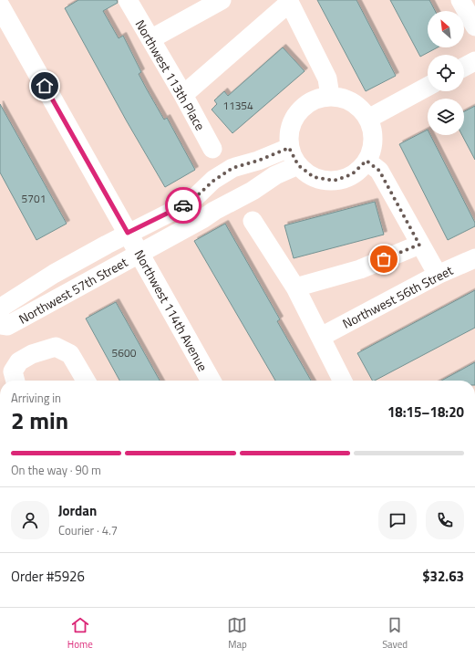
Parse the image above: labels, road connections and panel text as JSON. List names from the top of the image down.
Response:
{
  "streets": {
    "street": [
      "Northwest 113th Place",
      "Northwest 57th Street",
      "Northwest 56th Street",
      "Northwest 114th Avenue"
    ]
  },
  "crossings": [
    ["Northwest 57th Street", "Northwest 114th Avenue"]
  ],
  "house_numbers": ["11354", "5701", "5600"],
  "north": "top left",
  "page": {
    "heading": ["2 min", "Arriving in", "18:15–18:20"],
    "panel": [
      "Jordan",
      "Courier · 4.7",
      "Order #5926",
      "$32.63"
    ],
    "bar": "On the way · 90 m",
    "tabs": ["Home", "Map", "Saved"]
  }
}
